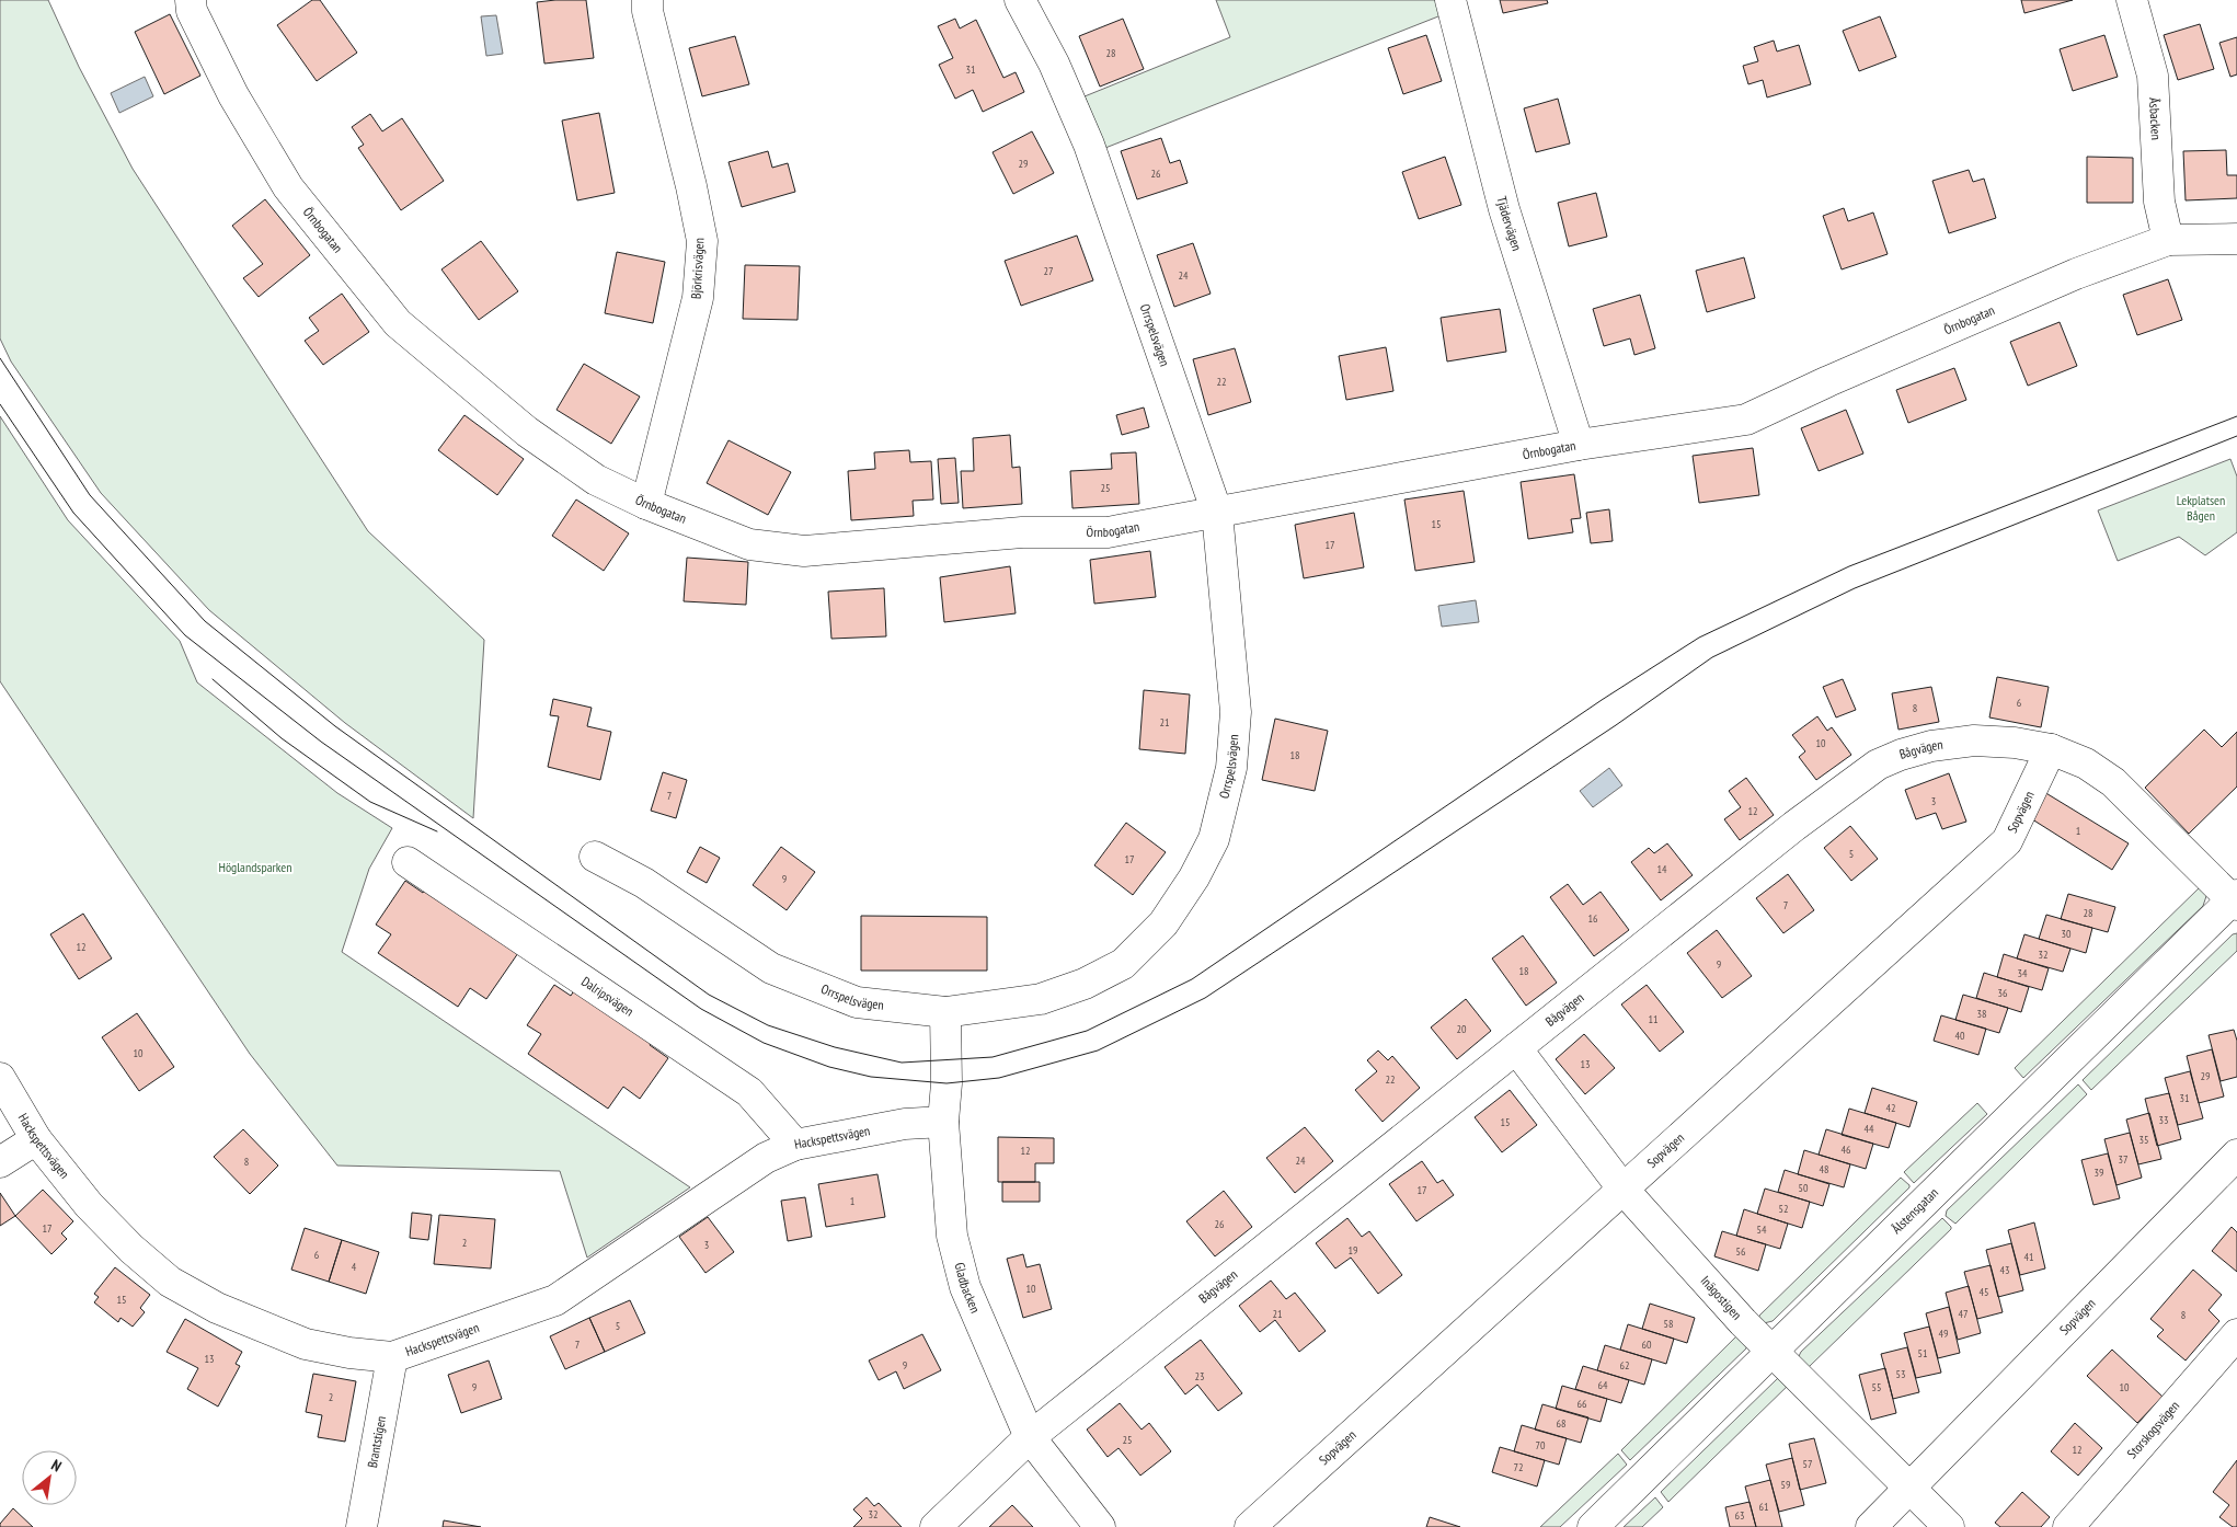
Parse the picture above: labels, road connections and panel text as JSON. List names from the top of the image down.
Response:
{
  "streets": {
    "street": [
      "Åsbacken",
      "Tjädervägen",
      "Örnbogatan",
      "Björkrisvägen",
      "Orrspelsvägen",
      "Bågvägen",
      "Sopvägen",
      "Dalripsvägen",
      "Hackspettsvägen",
      "Ålstensgatan",
      "Gladbacken",
      "Inägostigen",
      "Storskogsvägen",
      "Brantstigen"
    ]
  },
  "crossings": [
    ["Åsbacken", "Örnbogatan"],
    ["Tjädervägen", "Örnbogatan"],
    ["Örnbogatan", "Björkrisvägen"],
    ["Örnbogatan", "Orrspelsvägen"],
    ["Orrspelsvägen", "Gladbacken"],
    ["Bågvägen", "Sopvägen"],
    ["Bågvägen", "Ålstensgatan"],
    ["Bågvägen", "Gladbacken"],
    ["Bågvägen", "Inägostigen"],
    ["Sopvägen", "Inägostigen"],
    ["Dalripsvägen", "Hackspettsvägen"],
    ["Hackspettsvägen", "Gladbacken"],
    ["Hackspettsvägen", "Brantstigen"],
    ["Ålstensgatan", "Inägostigen"]
  ],
  "parks": ["Lekplatsen Bågen", "Höglandsparken"],
  "house_numbers": [
    "28",
    "31",
    "29",
    "26",
    "27",
    "24",
    "22",
    "25",
    "15",
    "17",
    "6",
    "8",
    "21",
    "10",
    "18",
    "7",
    "3",
    "12",
    "1",
    "5",
    "17",
    "14",
    "9",
    "7",
    "28",
    "16",
    "30",
    "12",
    "32",
    "9",
    "18",
    "34",
    "36",
    "38",
    "11",
    "20",
    "40",
    "10",
    "13",
    "29",
    "22",
    "31",
    "42",
    "33",
    "15",
    "44",
    "35",
    "46",
    "12",
    "37",
    "24",
    "8",
    "48",
    "39",
    "50",
    "17",
    "1",
    "52",
    "26",
    "17",
    "54",
    "2",
    "3",
    "19",
    "56",
    "6",
    "41",
    "4",
    "43",
    "10",
    "45",
    "15",
    "21",
    "47",
    "8",
    "58",
    "5",
    "49",
    "7",
    "60",
    "51",
    "13",
    "9",
    "62",
    "53",
    "23",
    "64",
    "9",
    "55",
    "10",
    "2",
    "66",
    "68",
    "25",
    "70",
    "12",
    "57",
    "72",
    "59",
    "61",
    "32",
    "63"
  ],
  "north": "top right"
}
